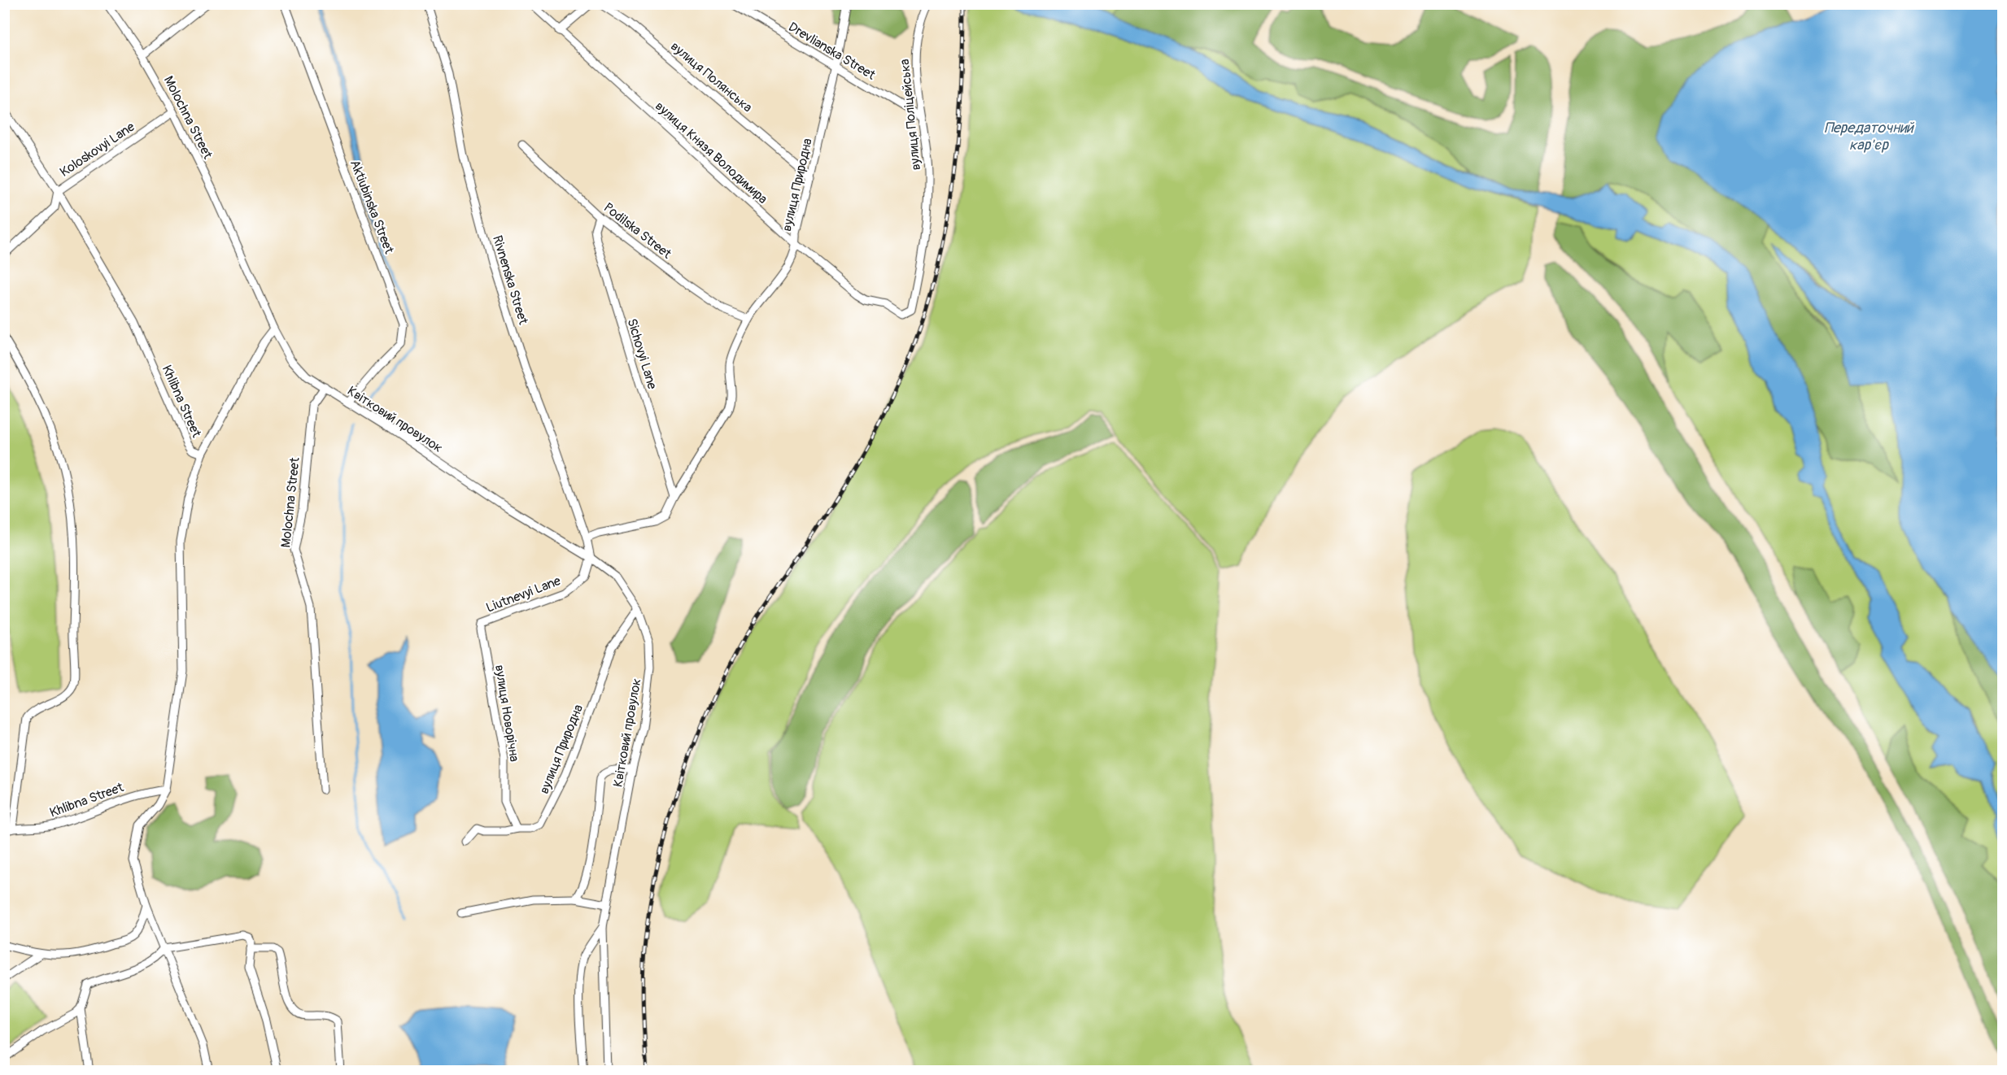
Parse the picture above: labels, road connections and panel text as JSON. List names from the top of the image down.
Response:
{
  "streets": {
    "street": [
      "Drevlianska Street",
      "вулиця Полянська",
      "вулиця Поліцейська",
      "Molochna Street",
      "Koloskovyi Lane",
      "вулиця Князя Володимира",
      "вулиця Природна",
      "Aktiubinska Street",
      "Podilska Street",
      "Rivnenska Street",
      "Sichovyi Lane",
      "Khlibna Street",
      "Квітковий провулок",
      "Liutnevyi Lane",
      "вулиця Новорічна"
    ]
  },
  "crossings": [
    ["Drevlianska Street", "вулиця Поліцейська"],
    ["Drevlianska Street", "вулиця Природна"],
    ["вулиця Полянська", "вулиця Князя Володимира"],
    ["вулиця Полянська", "вулиця Природна"],
    ["вулиця Поліцейська", "вулиця Князя Володимира"],
    ["Molochna Street", "Koloskovyi Lane"],
    ["Molochna Street", "Квітковий провулок"],
    ["Koloskovyi Lane", "Khlibna Street"],
    ["вулиця Князя Володимира", "вулиця Природна"],
    ["вулиця Природна", "Podilska Street"],
    ["вулиця Природна", "Rivnenska Street"],
    ["вулиця Природна", "Sichovyi Lane"],
    ["вулиця Природна", "Квітковий провулок"],
    ["вулиця Природна", "вулиця Новорічна"],
    ["Aktiubinska Street", "Квітковий провулок"],
    ["Podilska Street", "Sichovyi Lane"],
    ["Rivnenska Street", "Квітковий провулок"],
    ["Rivnenska Street", "Liutnevyi Lane"],
    ["Квітковий провулок", "Liutnevyi Lane"],
    ["Liutnevyi Lane", "вулиця Новорічна"]
  ],
  "water": ["Передаточний кар'єр"]
}
